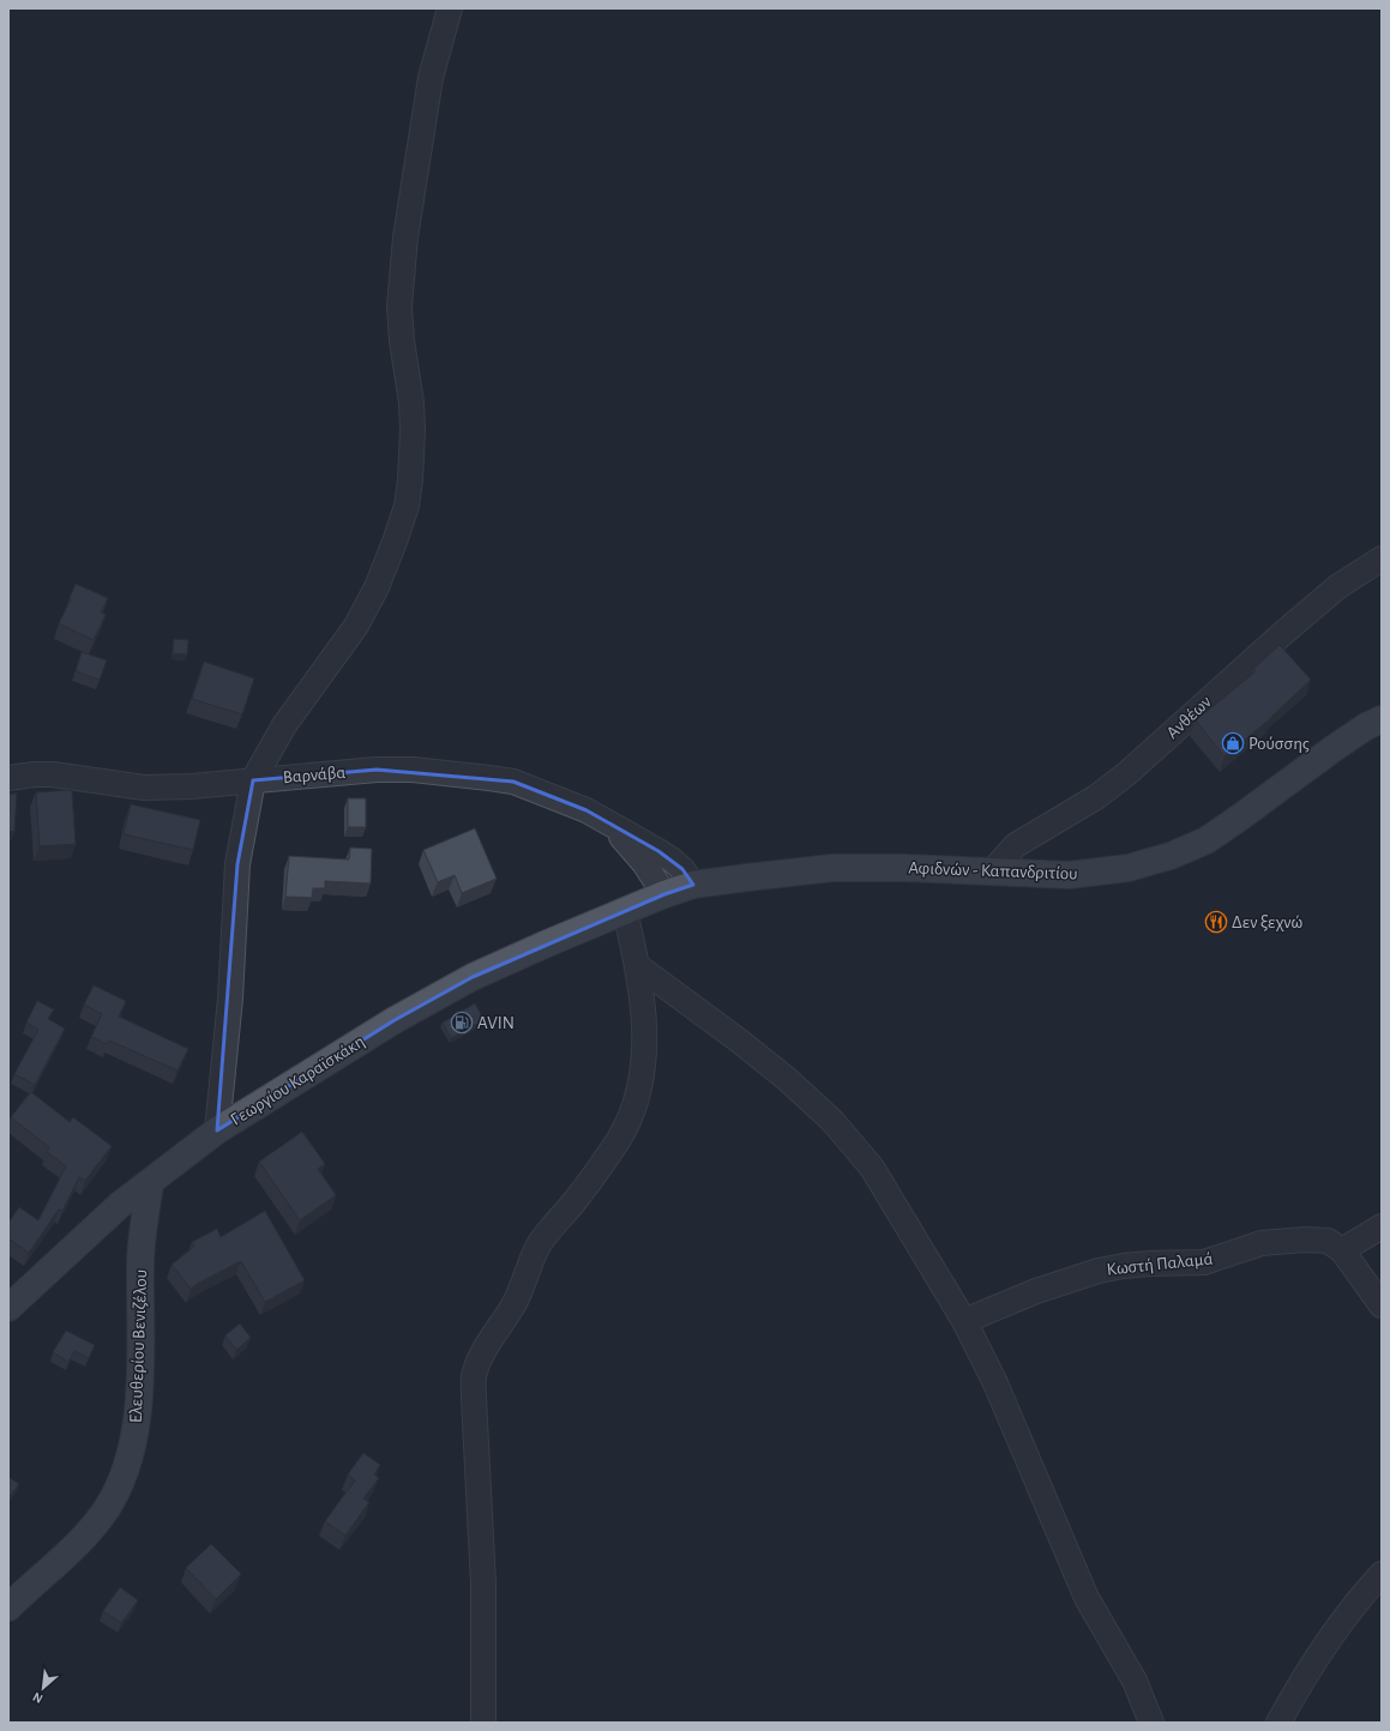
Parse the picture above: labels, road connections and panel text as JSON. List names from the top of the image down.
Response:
{
  "streets": {
    "main road": ["Αφιδνών - Καπανδριτίου", "Γεωργίου Καραϊσκάκη", "Ελευθερίου Βενιζέλου"],
    "street": ["Ανθέων", "Βαρνάβα", "Κωστή Παλαμά"]
  },
  "crossings": [
    ["Ανθέων", "Αφιδνών - Καπανδριτίου"],
    ["Βαρνάβα", "Αφιδνών - Καπανδριτίου"],
    ["Αφιδνών - Καπανδριτίου", "Γεωργίου Καραϊσκάκη"],
    ["Γεωργίου Καραϊσκάκη", "Ελευθερίου Βενιζέλου"]
  ],
  "places": {
    "shop": ["Ρούσσης"],
    "restaurant": ["Δεν ξεχνώ"],
    "fuel station": ["AVIN"]
  },
  "north": "bottom left"
}
